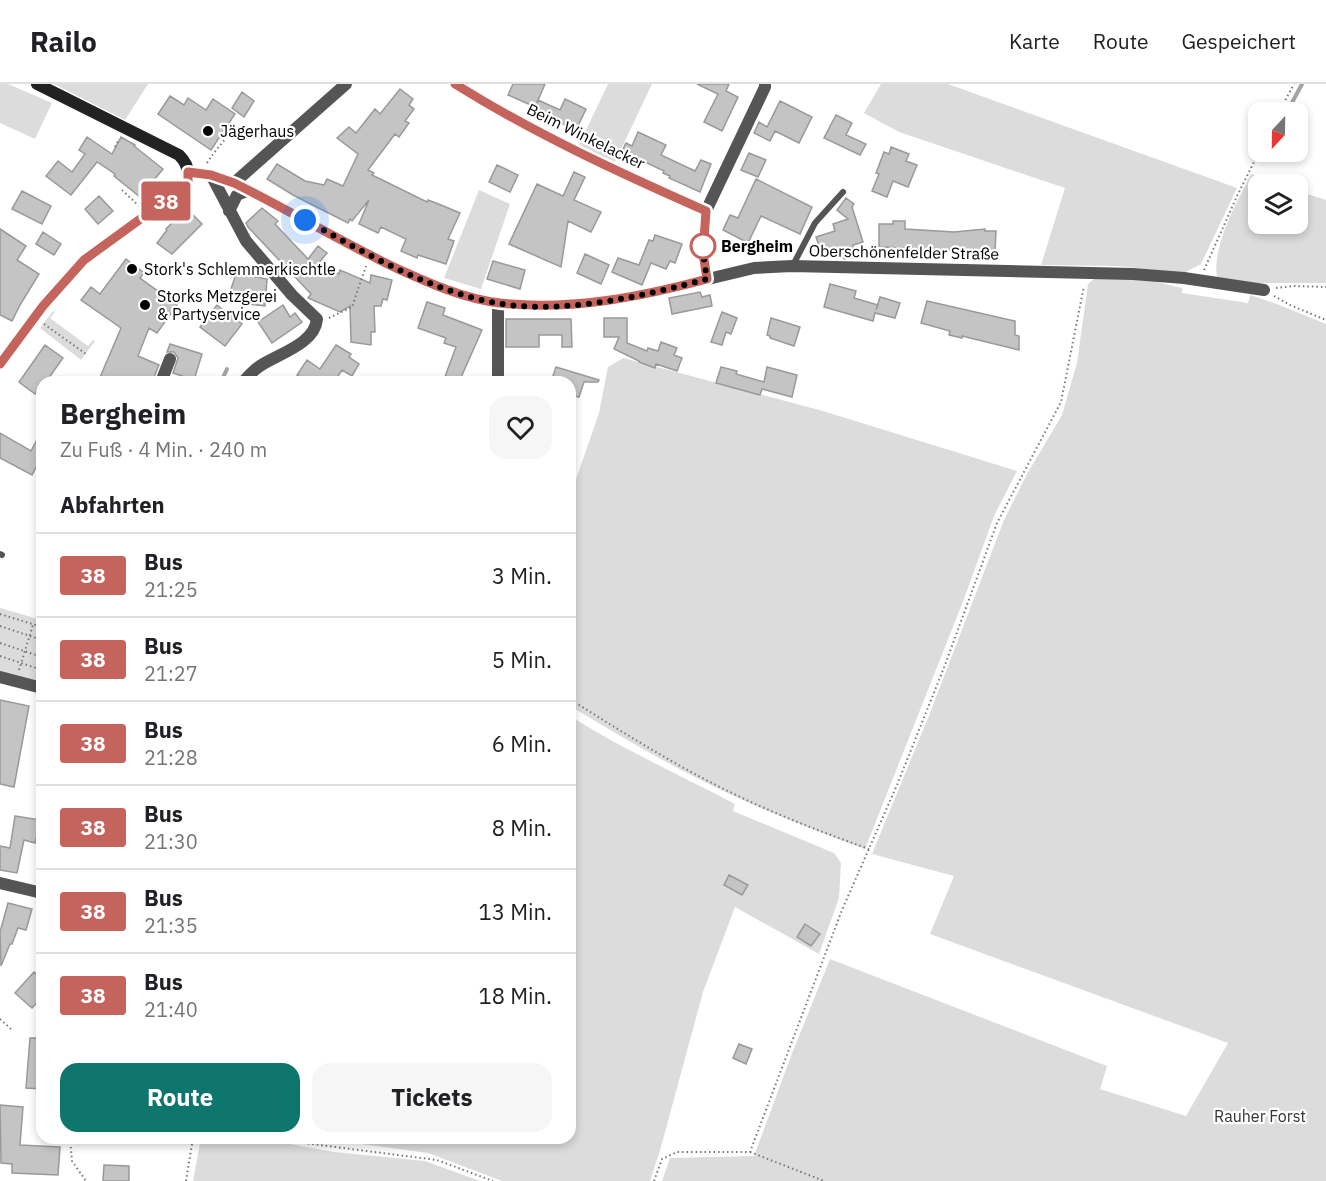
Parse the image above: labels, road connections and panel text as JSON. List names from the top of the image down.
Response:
{
  "streets": {
    "street": ["Beim Winkelacker", "Oberschönenfelder Straße"]
  },
  "parks": ["Rauher Forst"],
  "places": [
    "Jägerhaus",
    "Bergheim",
    "Stork's Schlemmerkischtle",
    "Storks Metzgerei & Partyservice"
  ],
  "lines": ["bus line 38"],
  "north": "bottom",
  "page": {
    "header": "Railo",
    "nav": ["Karte", "Route", "Gespeichert"],
    "on_map": "38",
    "heading": [
      ["Bergheim", "Zu Fuß · 4 Min. · 240 m"],
      "Abfahrten"
    ],
    "list": [
      {
        "mark": "38",
        "name": "Bus",
        "note": "21:25",
        "value": "3 Min."
      },
      {
        "mark": "38",
        "name": "Bus",
        "note": "21:27",
        "value": "5 Min."
      },
      {
        "mark": "38",
        "name": "Bus",
        "note": "21:28",
        "value": "6 Min."
      },
      {
        "mark": "38",
        "name": "Bus",
        "note": "21:30",
        "value": "8 Min."
      },
      {
        "mark": "38",
        "name": "Bus",
        "note": "21:35",
        "value": "13 Min."
      },
      {
        "mark": "38",
        "name": "Bus",
        "note": "21:40",
        "value": "18 Min."
      }
    ],
    "buttons": ["Route", "Tickets"]
  }
}
